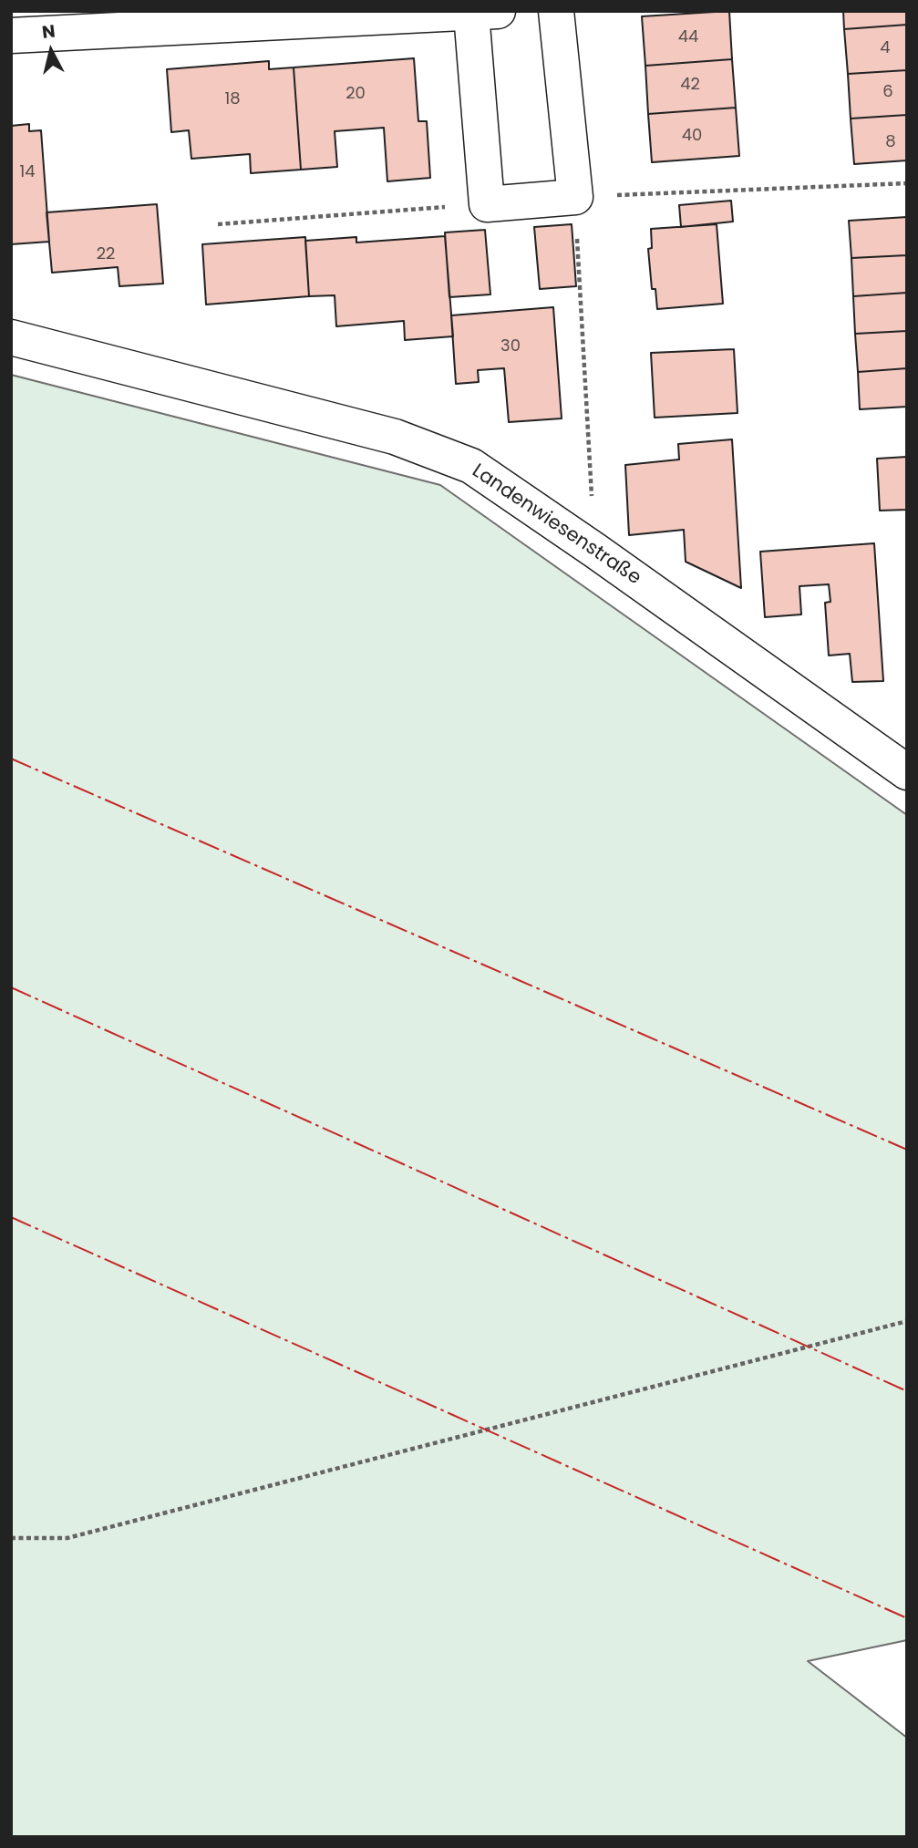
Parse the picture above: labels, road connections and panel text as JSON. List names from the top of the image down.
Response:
{
  "streets": {
    "street": ["Landenwiesenstraße"]
  },
  "house_numbers": [
    "44",
    "4",
    "42",
    "6",
    "20",
    "18",
    "40",
    "8",
    "14",
    "22",
    "30"
  ],
  "north": "top"
}
